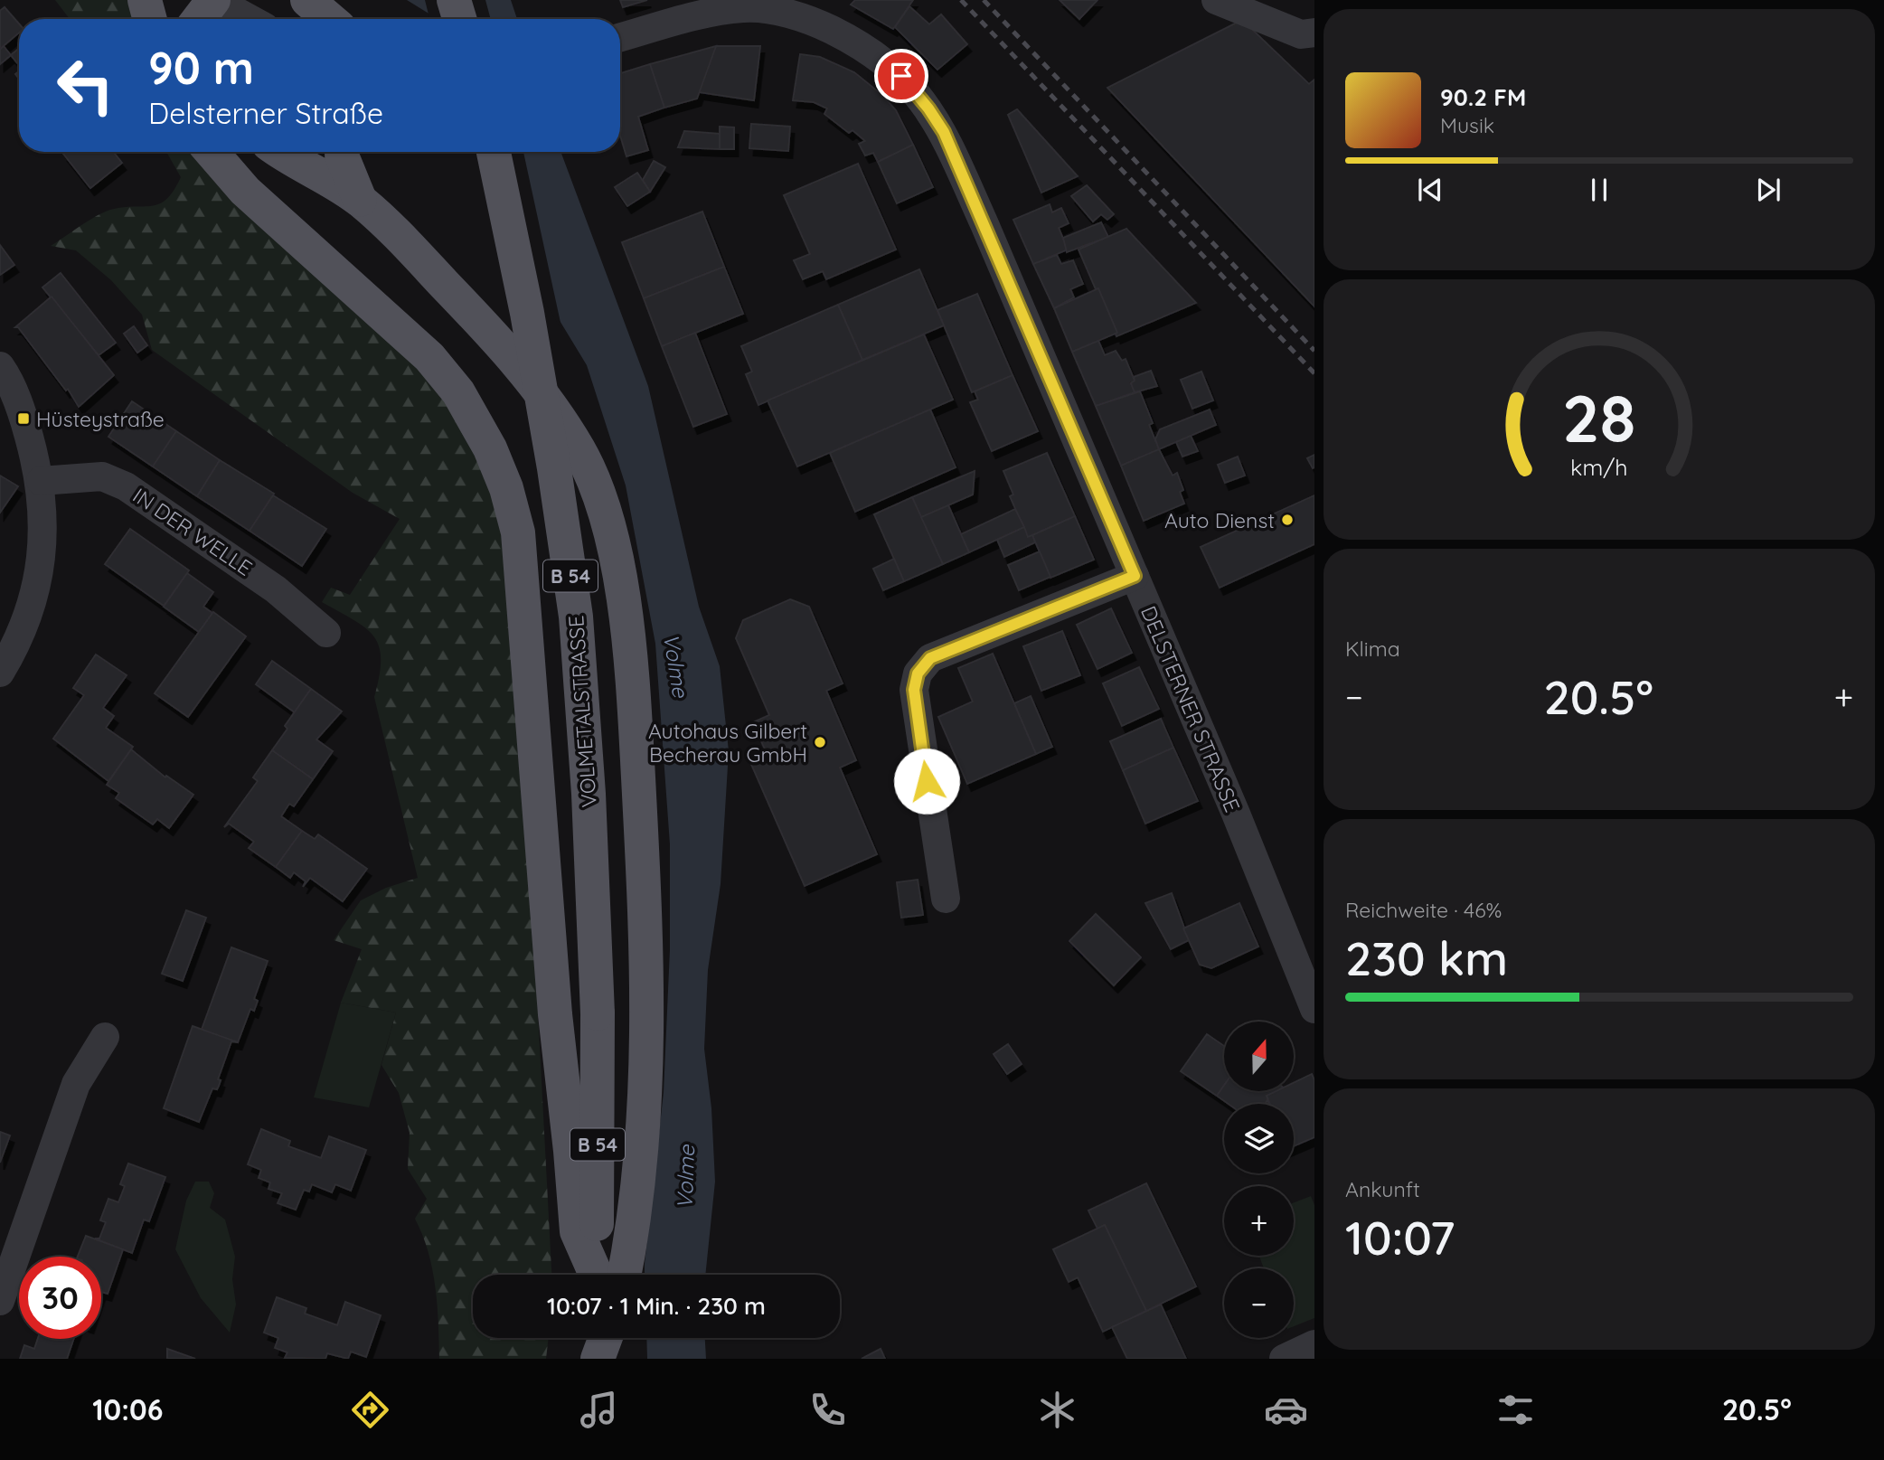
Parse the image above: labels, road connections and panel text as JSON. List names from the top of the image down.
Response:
{
  "streets": {
    "main road": ["B 54", "VOLMETALSTRASSE"],
    "street": ["IN DER WELLE", "DELSTERNER STRASSE"]
  },
  "water": ["Volme"],
  "places": {
    "transit": ["Hüsteystraße"],
    "other": ["Auto Dienst", "Autohaus Gilbert Becherau GmbH"]
  },
  "north": "top",
  "page": {
    "turn": ["90 m", "Delsterner Straße"],
    "song": ["90.2 FM", "Musik"],
    "tile": [
      "Klima",
      ["Reichweite · 46%", "230 km"],
      ["Ankunft", "10:07"]
    ],
    "heat": ["−", "20.5°", "+"],
    "map_buttons": ["+", "−"],
    "limit": "30",
    "trip": "10:07 · 1 Min. · 230 m",
    "tabs": ["10:06", "20.5°"],
    "gauge": ["28", "km/h"]
  }
}
